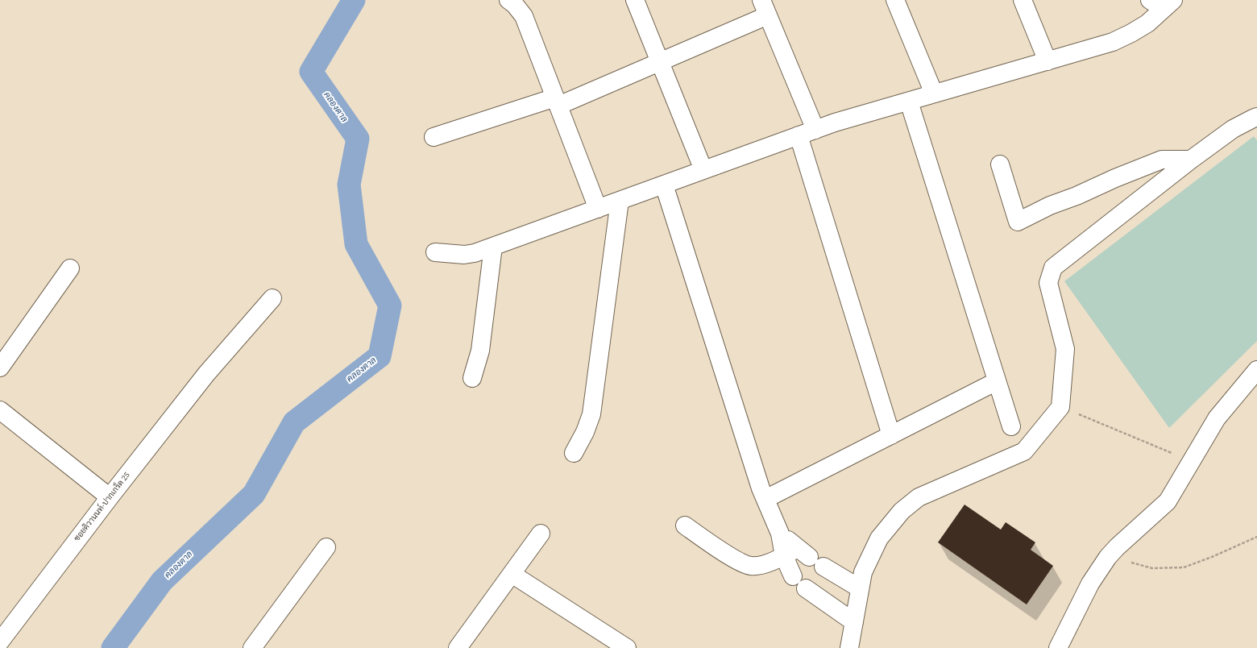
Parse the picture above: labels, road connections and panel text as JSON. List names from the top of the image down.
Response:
{
  "streets": {
    "street": ["ซอยติวานนท์-ปากเกร็ด 25"]
  },
  "water": ["คลองตาล"]
}
